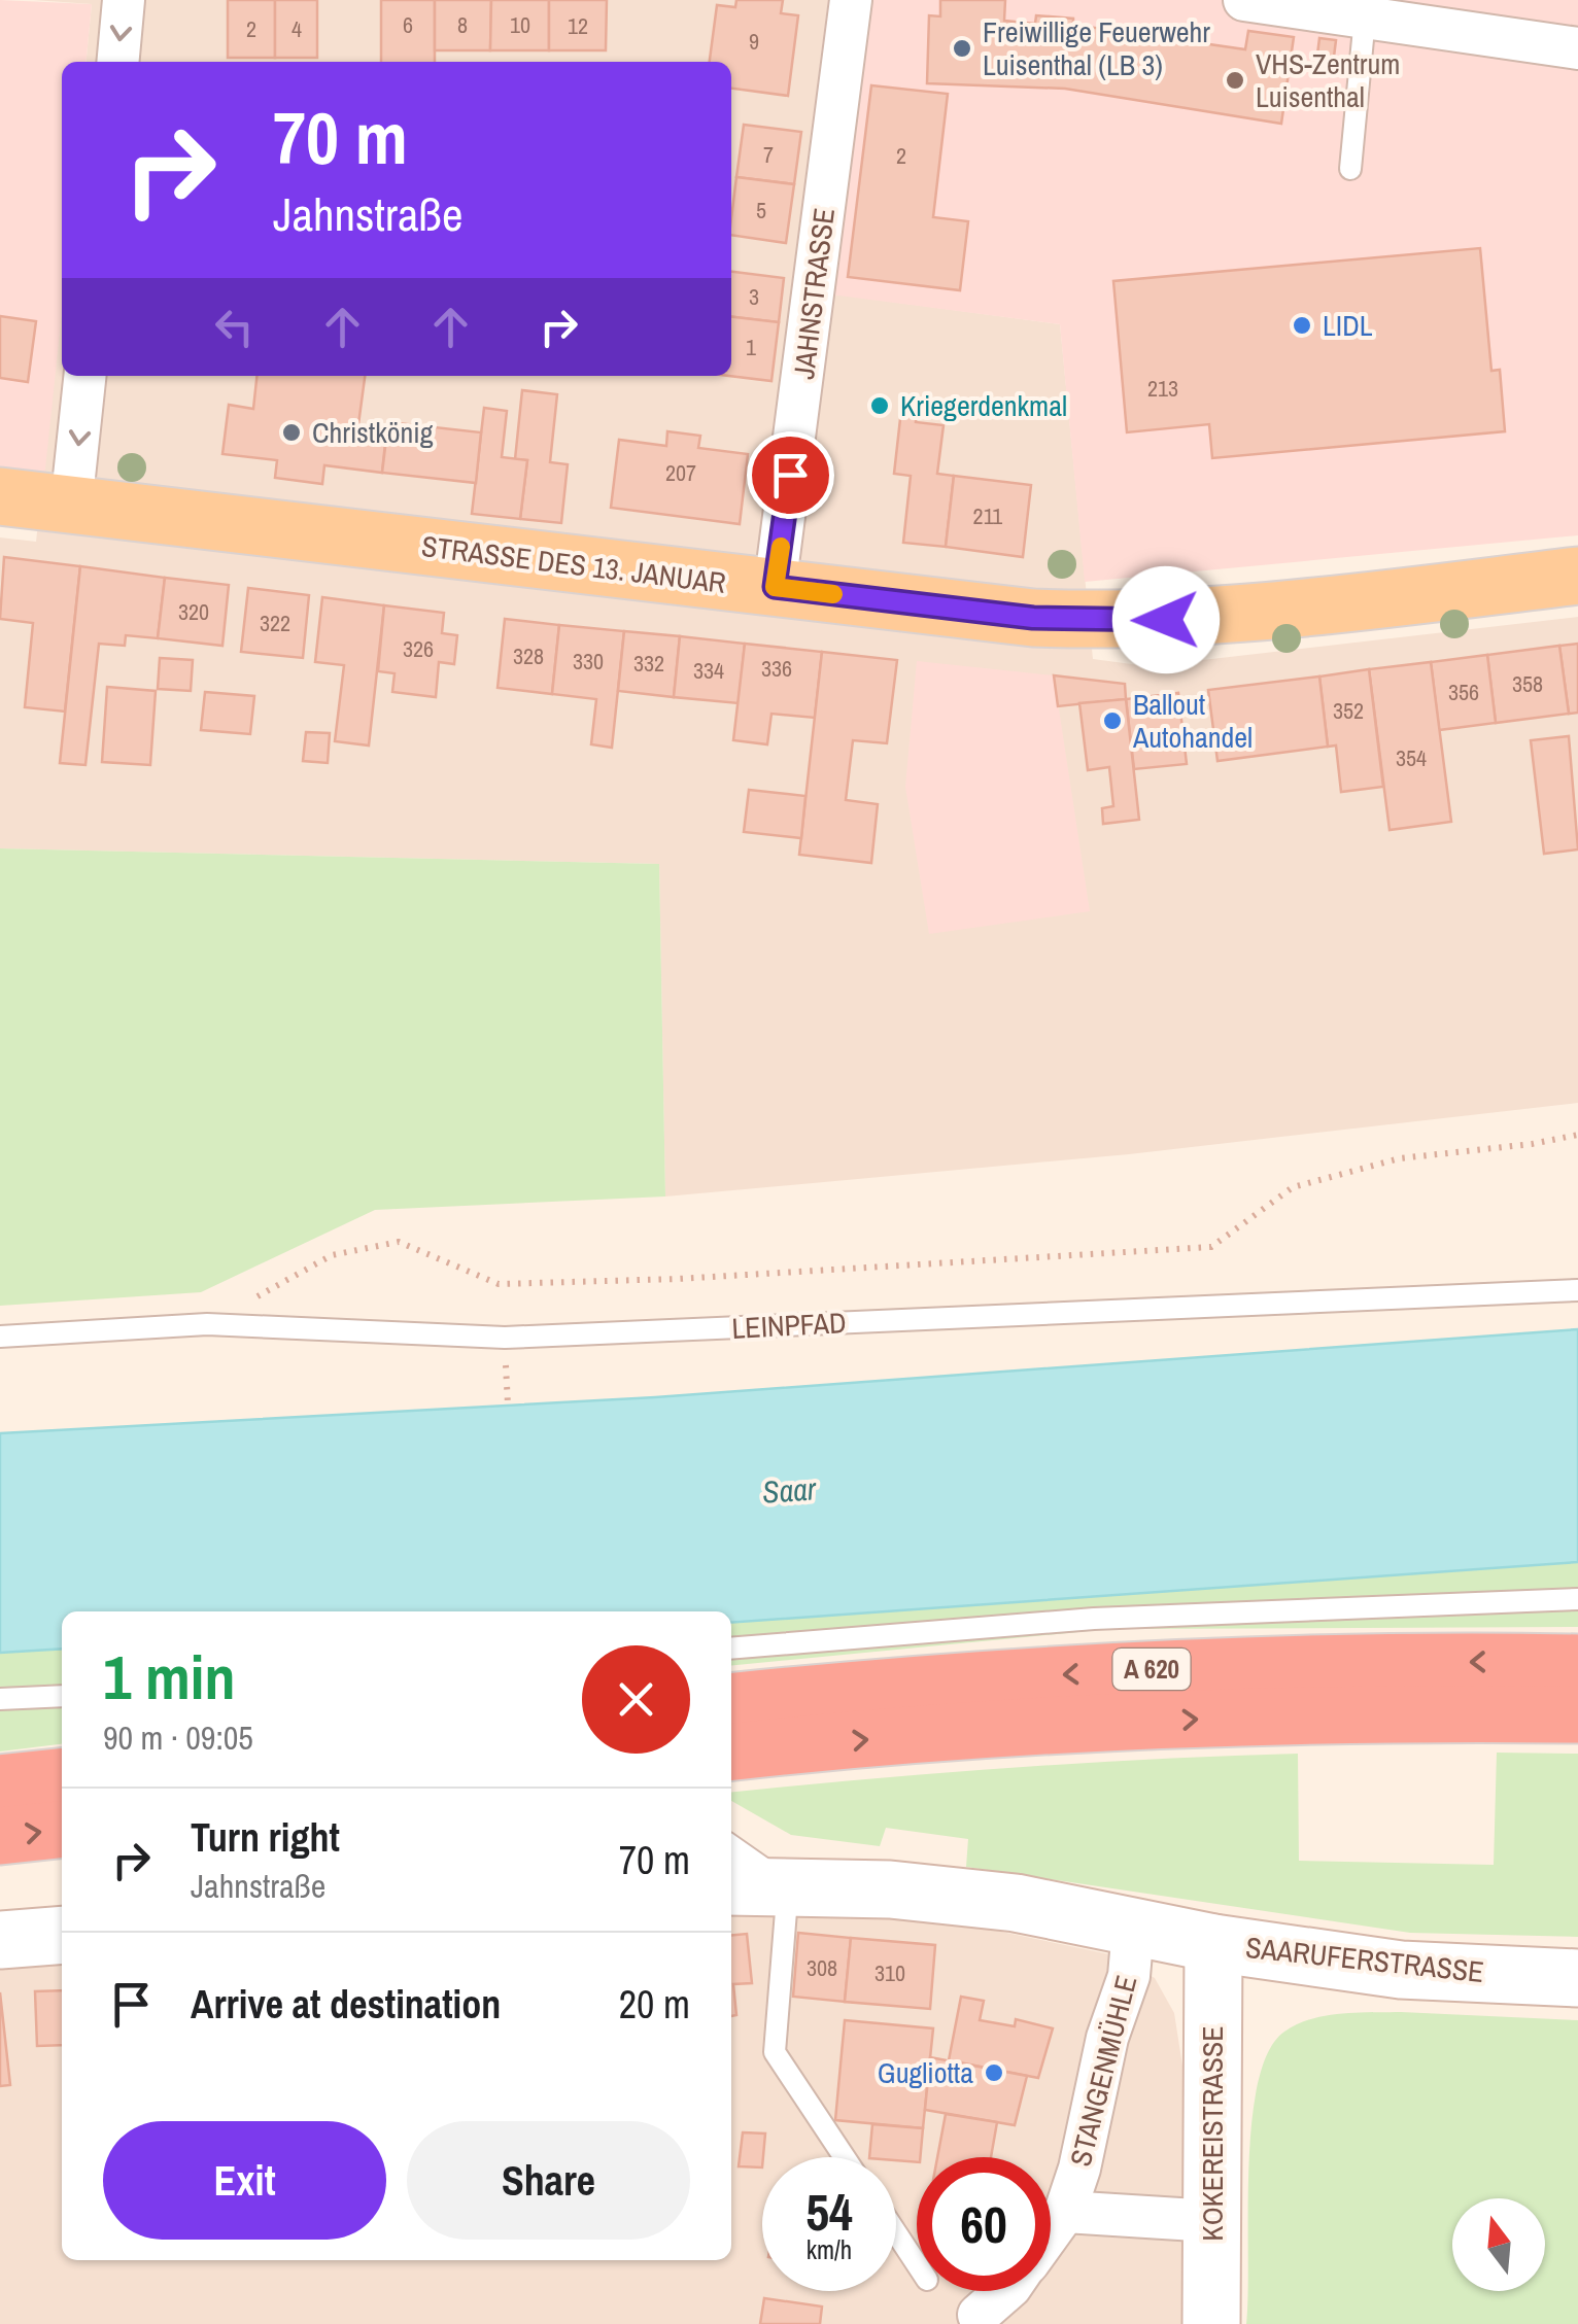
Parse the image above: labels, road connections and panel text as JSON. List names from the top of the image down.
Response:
{
  "streets": {
    "highway": ["A 620"],
    "main road": ["STRASSE DES 13. JANUAR", "SAARUFERSTRASSE", "KOKEREISTRASSE"],
    "street": ["JAHNSTRASSE", "STANGENMÜHLE"],
    "lane": ["LEINPFAD"]
  },
  "crossings": [
    ["JAHNSTRASSE", "STRASSE DES 13. JANUAR"],
    ["SAARUFERSTRASSE", "STANGENMÜHLE"],
    ["SAARUFERSTRASSE", "KOKEREISTRASSE"]
  ],
  "water": ["Saar"],
  "places": [
    "Freiwillige Feuerwehr Luisenthal (LB 3)",
    "VHS-Zentrum Luisenthal",
    "LIDL",
    "Kriegerdenkmal",
    "Christkönig",
    "Ballout Autohandel",
    "Gugliotta"
  ],
  "house_numbers": [
    "6",
    "8",
    "10",
    "12",
    "2",
    "4",
    "9",
    "7",
    "2",
    "5",
    "3",
    "1",
    "213",
    "207",
    "211",
    "320",
    "322",
    "326",
    "328",
    "330",
    "332",
    "336",
    "334",
    "358",
    "356",
    "352",
    "354",
    "308",
    "310"
  ],
  "north": "top",
  "page": {
    "turn": ["70 m", "Jahnstraße"],
    "heading": ["1 min", "90 m · 09:05"],
    "list": [
      {
        "name": "Turn right",
        "note": "Jahnstraße",
        "value": "70 m"
      },
      {
        "name": "Arrive at destination",
        "value": "20 m"
      }
    ],
    "buttons": ["Exit", "Share"],
    "speed": "54 km/h",
    "limit": "60"
  }
}
